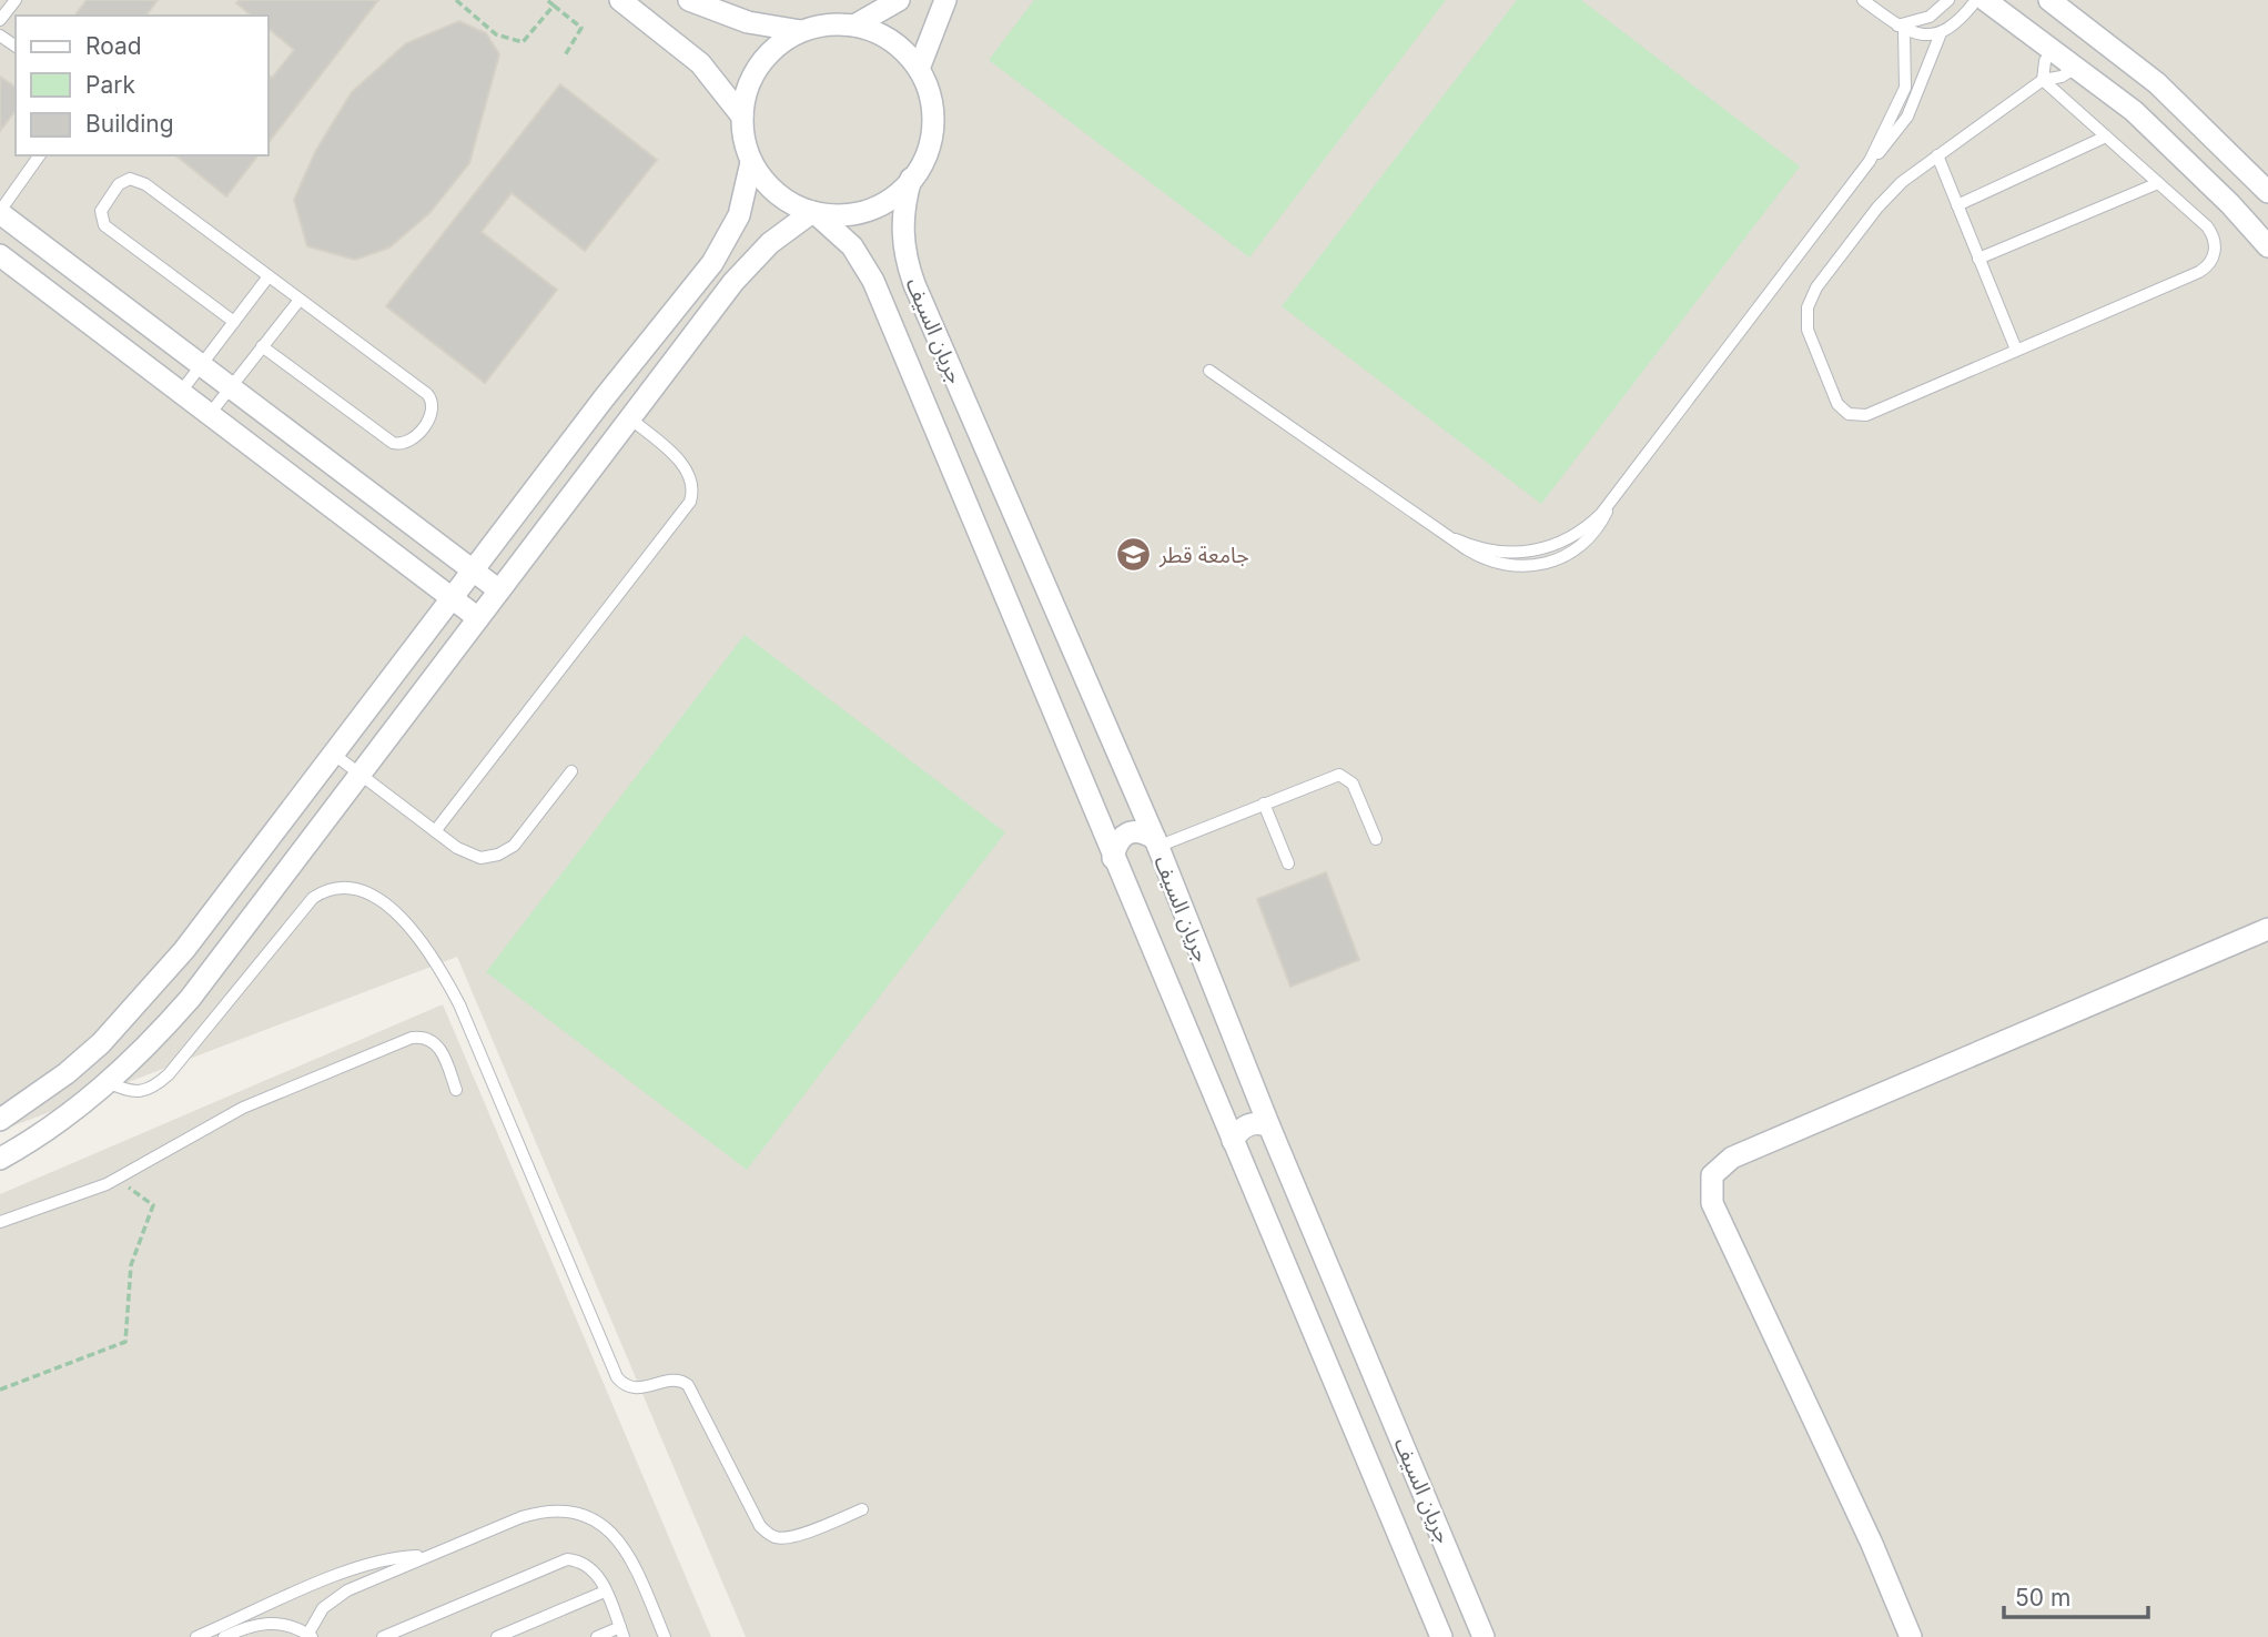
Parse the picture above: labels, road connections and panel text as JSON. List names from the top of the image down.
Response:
{
  "streets": {
    "street": ["جريان السيف"]
  },
  "places": {
    "school or university": ["جامعة قطر"]
  },
  "legend": ["Road", "Park", "Building"],
  "scale_bar": "50 m"
}
